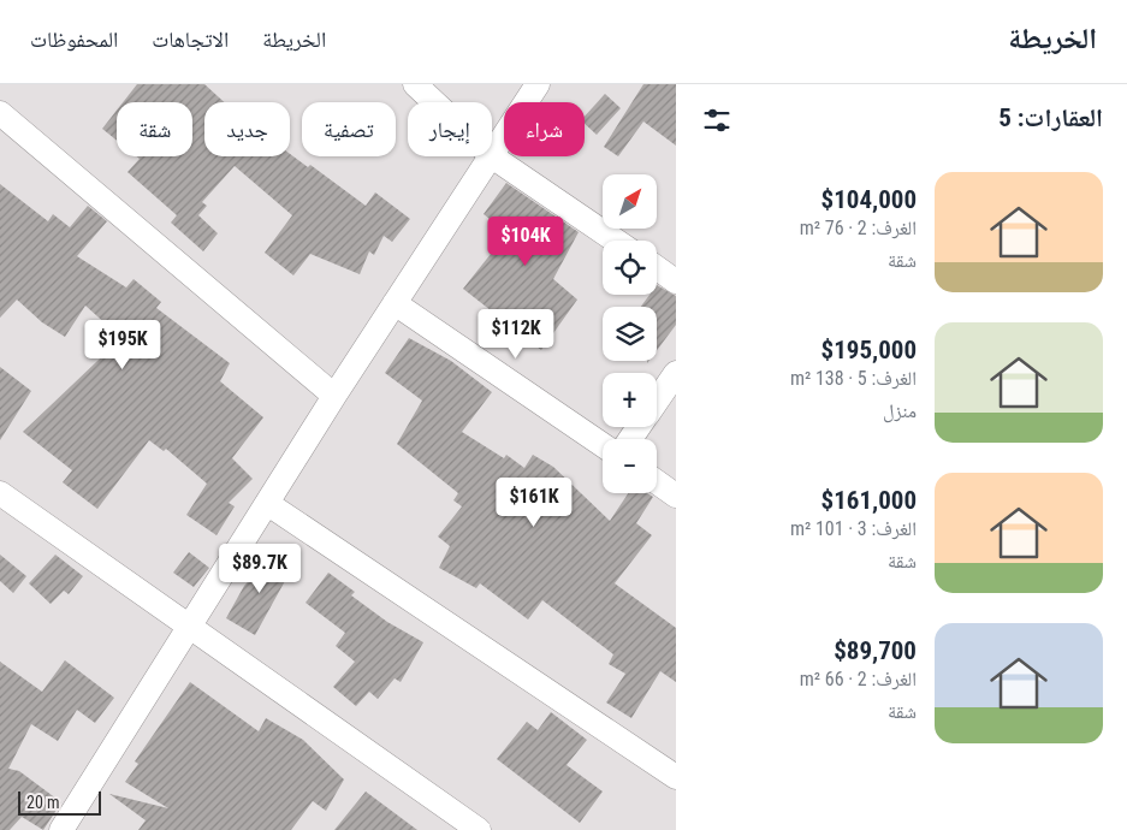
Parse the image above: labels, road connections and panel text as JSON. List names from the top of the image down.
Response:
{
  "scale_bar": "20 m",
  "north": "top right",
  "page": {
    "header": "الخريطة",
    "nav": ["الخريطة", "الاتجاهات", "المحفوظات"],
    "heading": "العقارات: 5",
    "chip": [
      "شراء",
      "إيجار",
      "تصفية",
      "جديد",
      "شقة"
    ],
    "list": [
      {
        "name": "$104,000",
        "note": "الغرف: 2 · 76 m² · شقة"
      },
      {
        "name": "$195,000",
        "note": "الغرف: 5 · 138 m² · منزل"
      },
      {
        "name": "$161,000",
        "note": "الغرف: 3 · 101 m² · شقة"
      },
      {
        "name": "$89,700",
        "note": "الغرف: 2 · 66 m² · شقة"
      }
    ],
    "map_buttons": ["+", "−"],
    "price": [
      "$104K",
      "$112K",
      "$195K",
      "$161K",
      "$89.7K"
    ],
    "scale": "20 m"
  }
}
